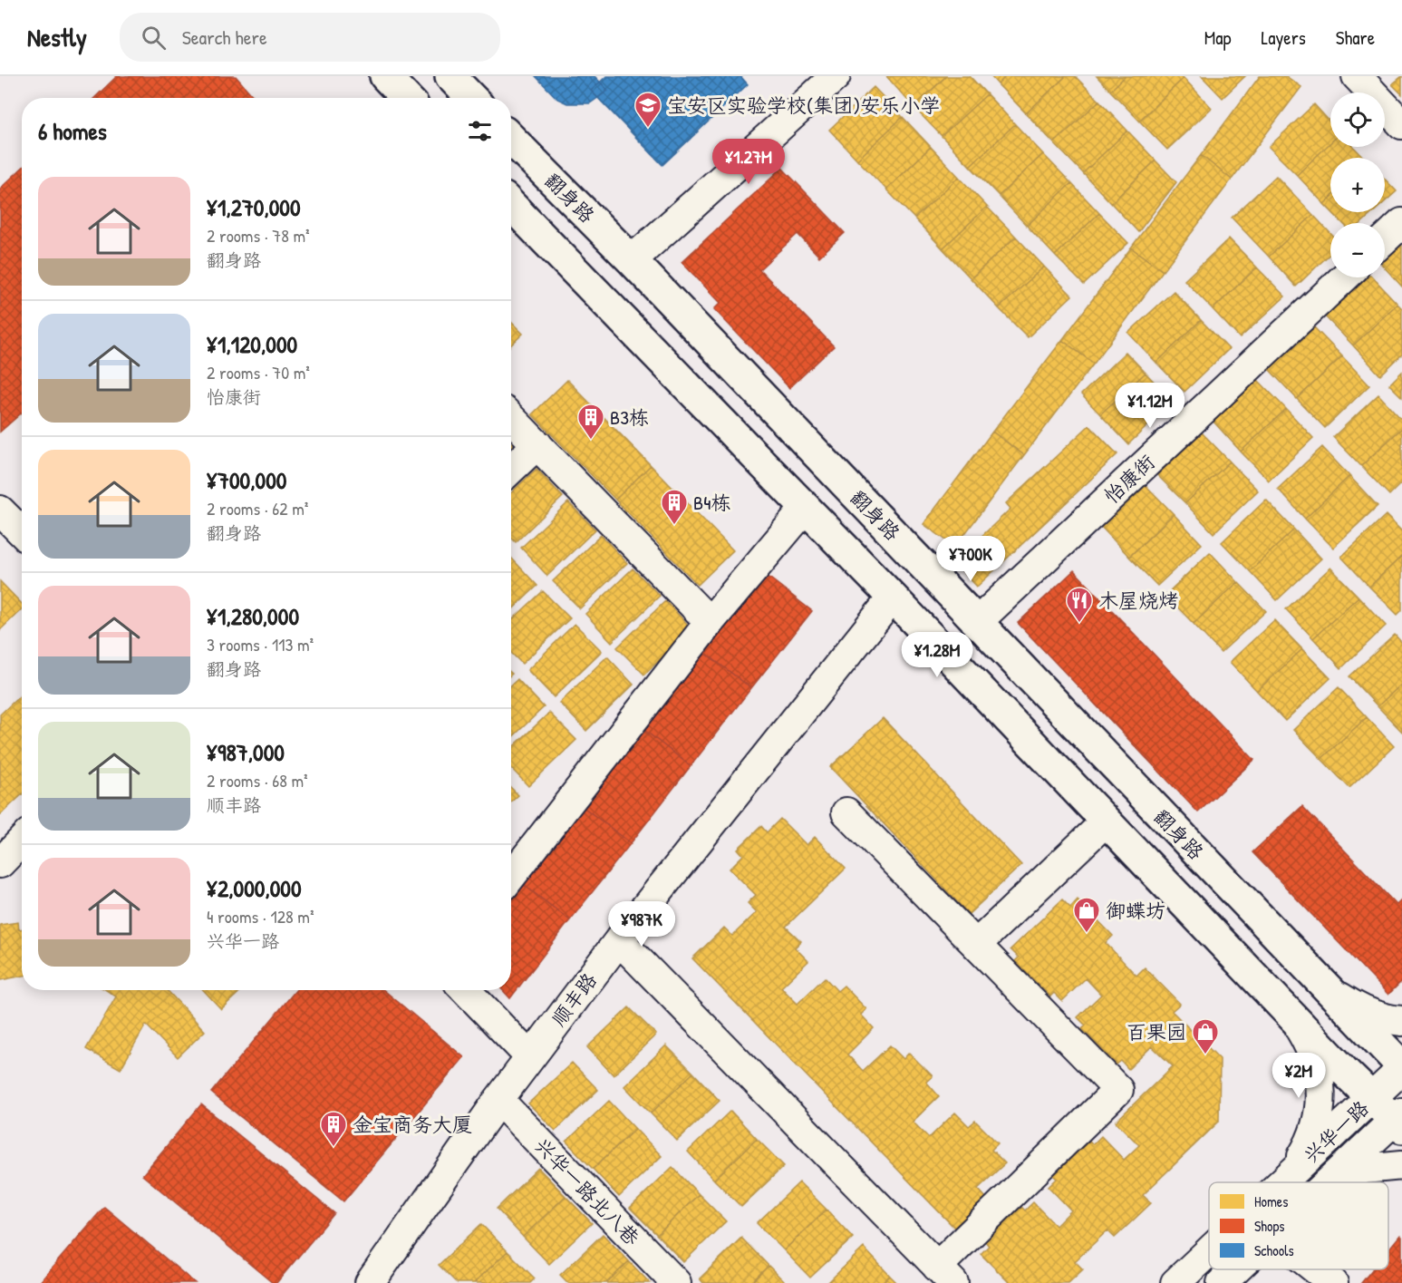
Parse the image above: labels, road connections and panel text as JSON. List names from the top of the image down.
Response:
{
  "streets": {
    "main road": ["翻身路"],
    "street": [
      "怡康街",
      "顺丰路",
      "兴华一路",
      "兴华一路北八巷"
    ]
  },
  "crossings": [
    ["翻身路", "怡康街"],
    ["翻身路", "兴华一路"],
    ["顺丰路", "兴华一路北八巷"]
  ],
  "places": {
    "school or university": ["宝安区实验学校(集团)安乐小学"],
    "building": ["B3栋", "B4栋", "金宝商务大厦"],
    "restaurant": ["木屋烧烤"],
    "shop": ["御蝶坊", "百果园"]
  },
  "legend": ["Homes", "Shops", "Schools"],
  "page": {
    "header": "Nestly",
    "search": "Search here",
    "nav": ["Map", "Layers", "Share"],
    "map_buttons": ["+", "−"],
    "heading": "6 homes",
    "price": [
      "¥1.27M",
      "¥1.12M",
      "¥700K",
      "¥1.28M",
      "¥987K",
      "¥2M"
    ],
    "list": [
      {
        "name": "¥1,270,000",
        "note": "2 rooms · 78 m² · 翻身路"
      },
      {
        "name": "¥1,120,000",
        "note": "2 rooms · 70 m² · 怡康街"
      },
      {
        "name": "¥700,000",
        "note": "2 rooms · 62 m² · 翻身路"
      },
      {
        "name": "¥1,280,000",
        "note": "3 rooms · 113 m² · 翻身路"
      },
      {
        "name": "¥987,000",
        "note": "2 rooms · 68 m² · 顺丰路"
      },
      {
        "name": "¥2,000,000",
        "note": "4 rooms · 128 m² · 兴华一路"
      }
    ]
  }
}
